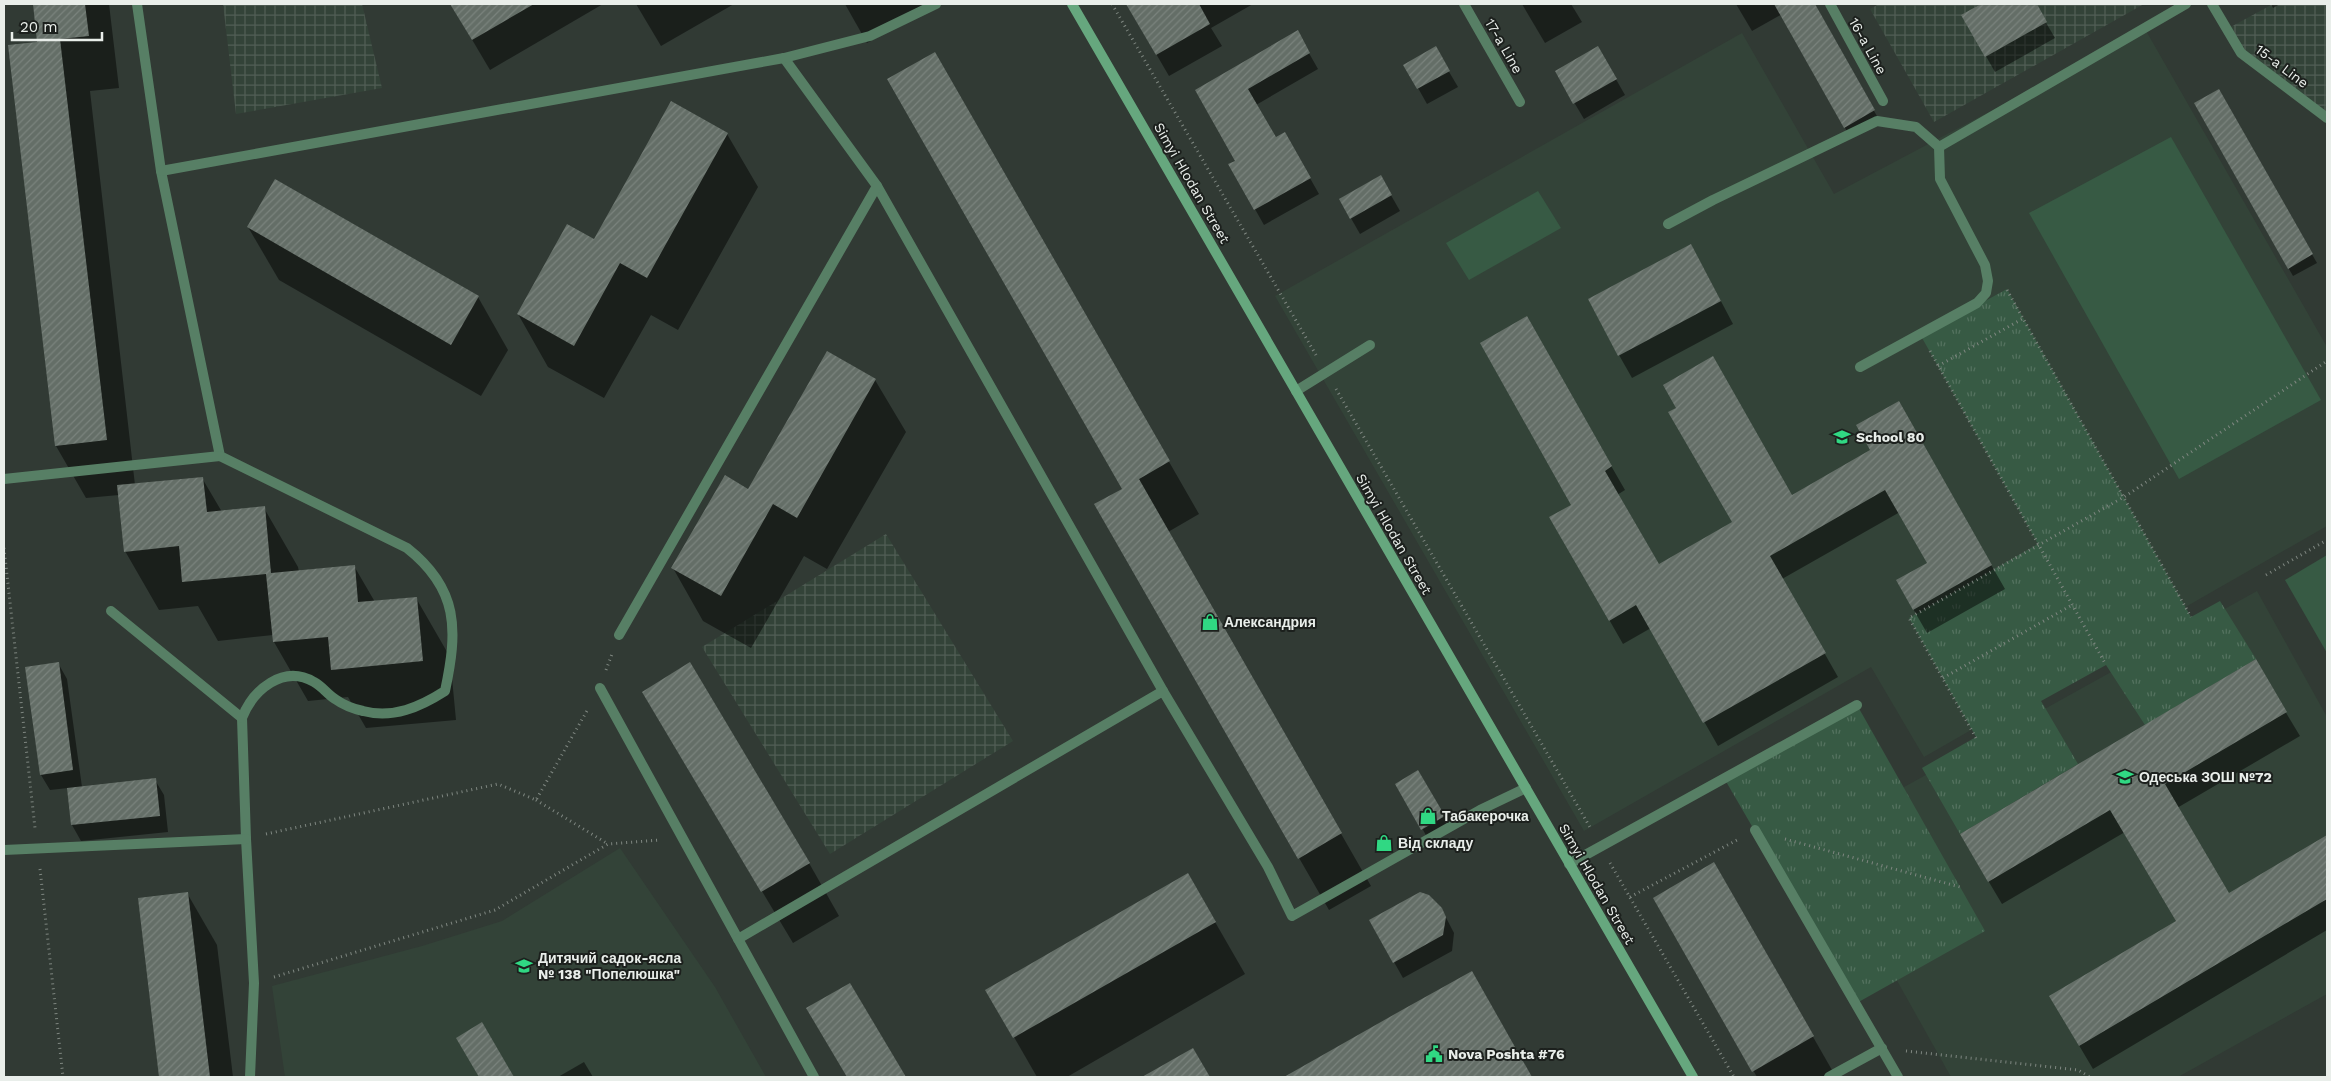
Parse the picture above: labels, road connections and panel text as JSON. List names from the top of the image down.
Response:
{
  "streets": {
    "street": [
      "17-a Line",
      "16-a Line",
      "15-a Line",
      "Simyi Hlodan Street"
    ]
  },
  "places": {
    "school or university": ["School 80", "Одеська ЗОШ №72", "Дитячий садок-ясла № 138 \"Попелюшка\""],
    "shop": ["Александрия", "Табакерочка", "Від складу"],
    "public building": ["Nova Poshta #76"]
  },
  "scale_bar": "20 m"
}
